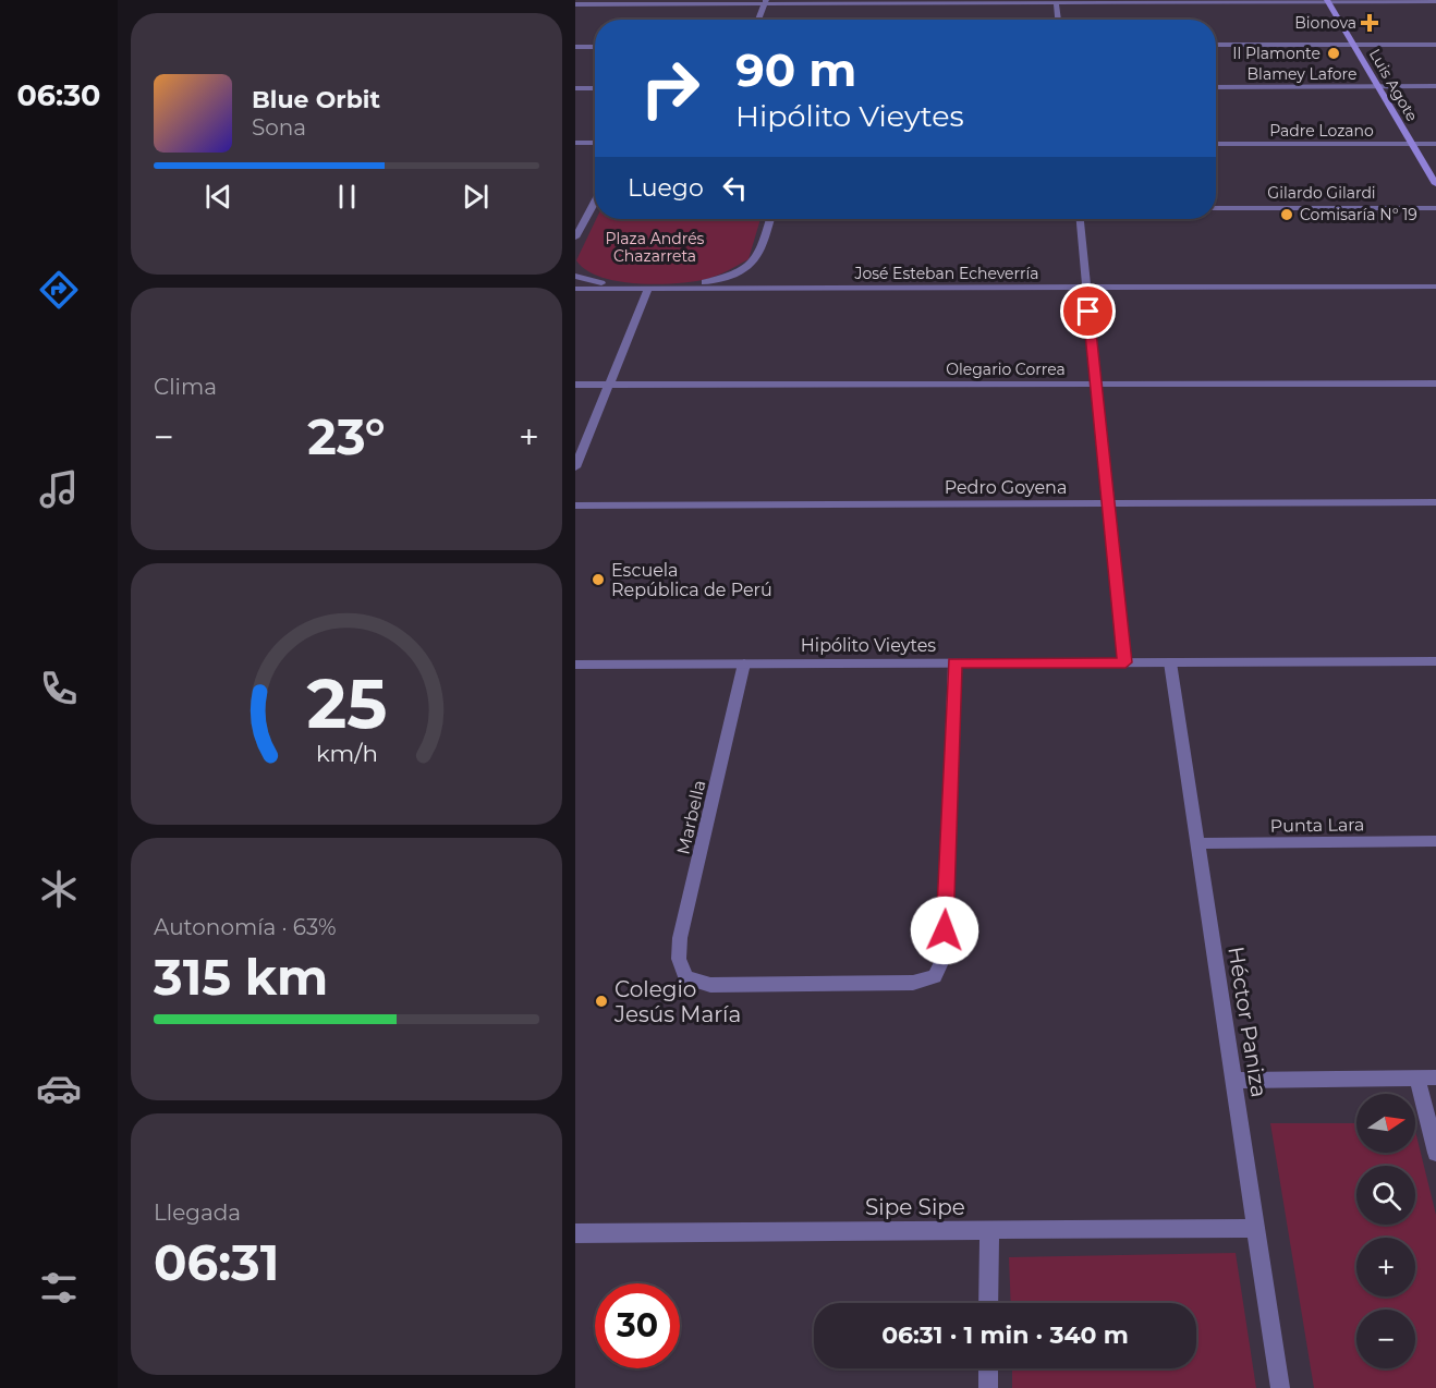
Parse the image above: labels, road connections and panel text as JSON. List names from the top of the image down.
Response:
{
  "streets": {
    "main road": ["Luis Agote"],
    "street": [
      "Blamey Lafore",
      "Padre Lozano",
      "Gilardo Gilardi",
      "José Esteban Echeverría",
      "Olegario Correa",
      "Pedro Goyena",
      "Hipólito Vieytes",
      "Marbella",
      "Punta Lara",
      "Héctor Paniza",
      "Sipe Sipe"
    ]
  },
  "crossings": [
    ["Blamey Lafore", "Luis Agote"],
    ["Luis Agote", "Padre Lozano"],
    ["Hipólito Vieytes", "Marbella"],
    ["Hipólito Vieytes", "Héctor Paniza"],
    ["Punta Lara", "Héctor Paniza"],
    ["Héctor Paniza", "Sipe Sipe"]
  ],
  "parks": ["Plaza Andrés Chazarreta"],
  "places": {
    "health": ["Bionova"],
    "other": [
      "Il Plamonte",
      "Comisaría N° 19",
      "Escuela República de Perú",
      "Colegio Jesús María"
    ]
  },
  "north": "right",
  "page": {
    "tabs": "06:30",
    "turn": ["90 m", "Hipólito Vieytes"],
    "song": ["Blue Orbit", "Sona"],
    "then": "Luego",
    "tile": [
      "Clima",
      ["Autonomía · 63%", "315 km"],
      ["Llegada", "06:31"]
    ],
    "heat": ["−", "23°", "+"],
    "map_buttons": ["+", "−"],
    "limit": "30",
    "trip": "06:31 · 1 min · 340 m",
    "gauge": ["25", "km/h"]
  }
}
